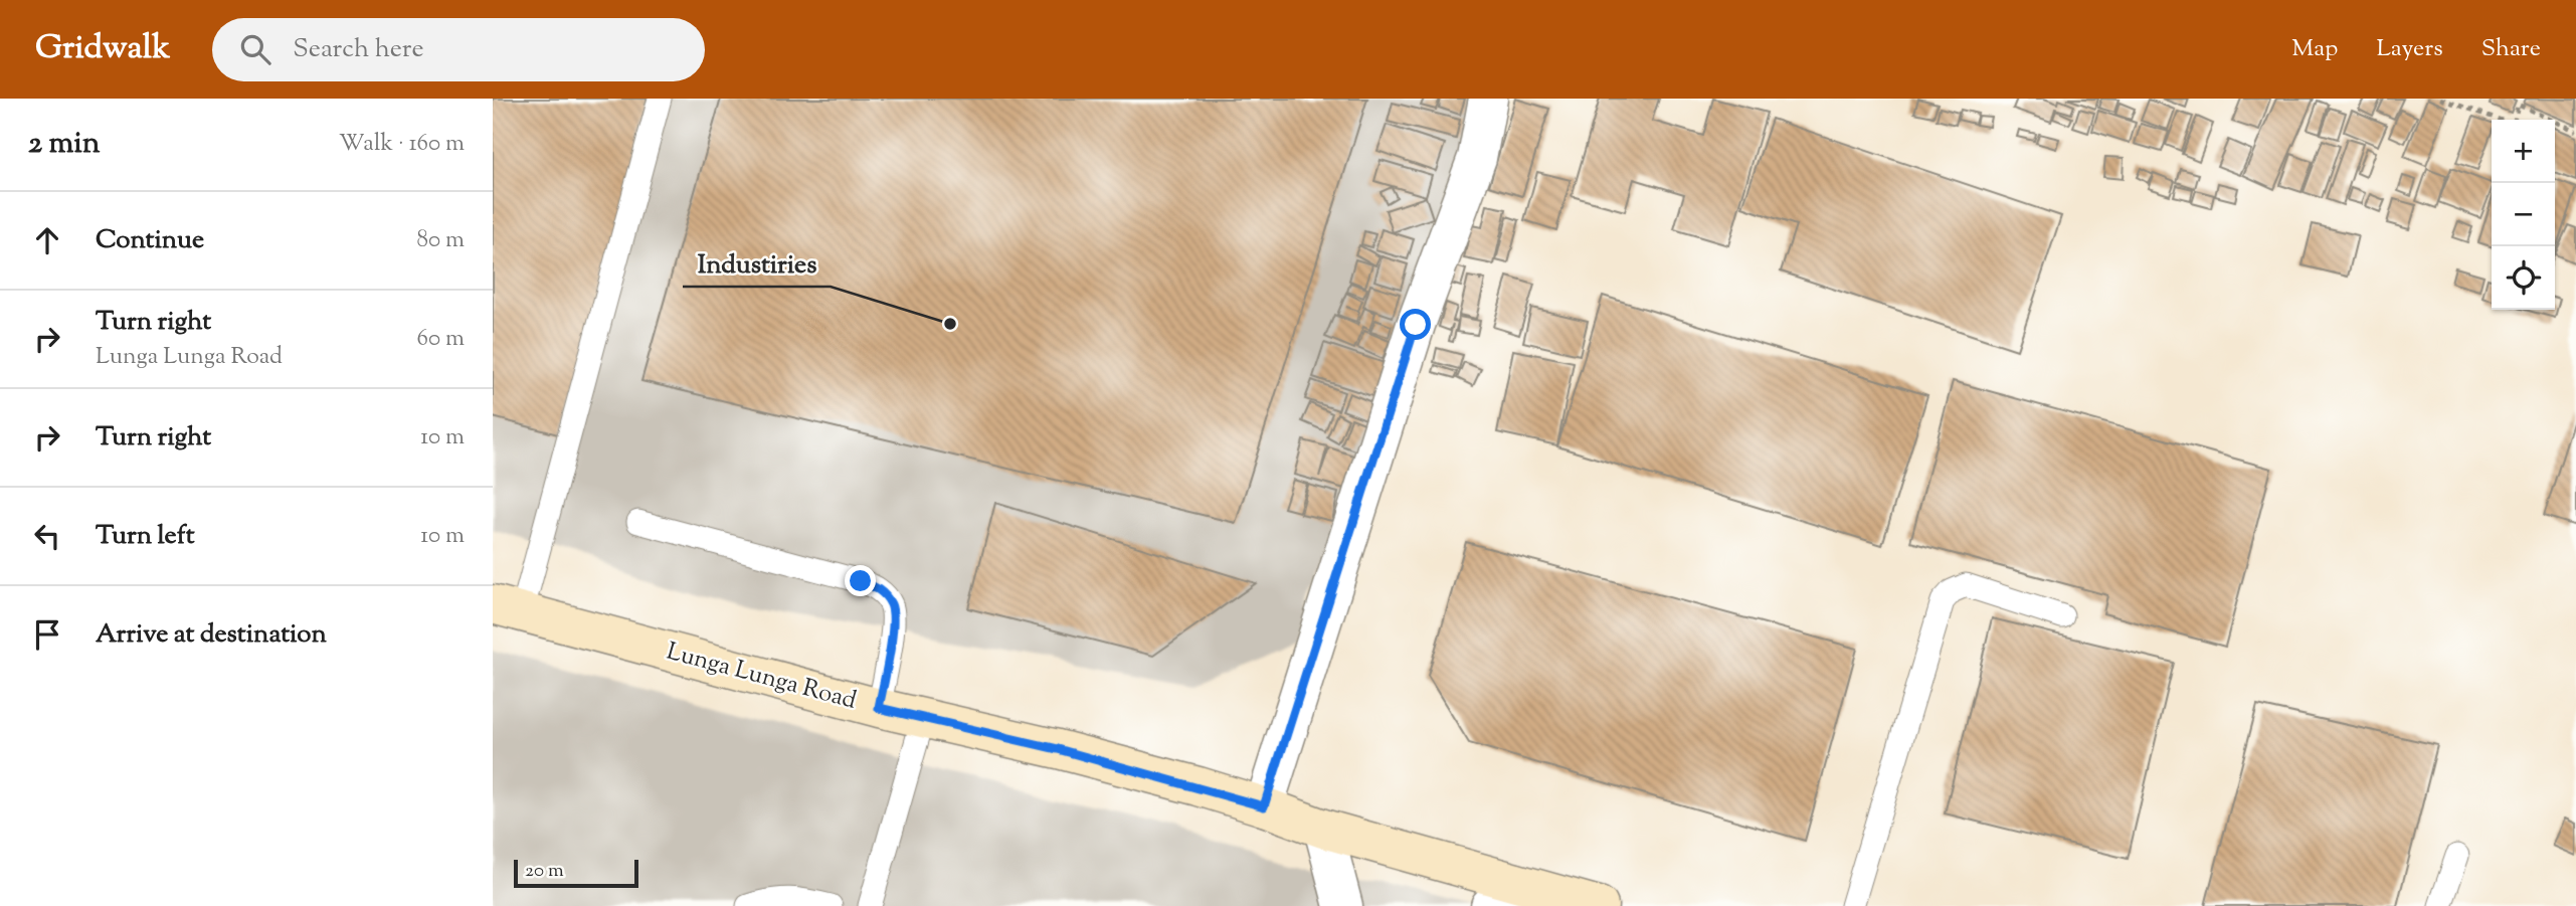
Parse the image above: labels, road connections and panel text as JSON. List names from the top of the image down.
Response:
{
  "streets": {
    "main road": ["Lunga Lunga Road"]
  },
  "places": ["Industiries"],
  "scale_bar": "20 m",
  "page": {
    "header": "Gridwalk",
    "search": "Search here",
    "nav": ["Map", "Layers", "Share"],
    "heading": ["2 min", "Walk · 160 m"],
    "map_buttons": ["+", "−"],
    "list": [
      ["Continue", "80 m"],
      ["Turn right", "Lunga Lunga Road", "60 m"],
      ["Turn right", "10 m"],
      ["Turn left", "10 m"],
      "Arrive at destination"
    ],
    "scale": "20 m"
  }
}
